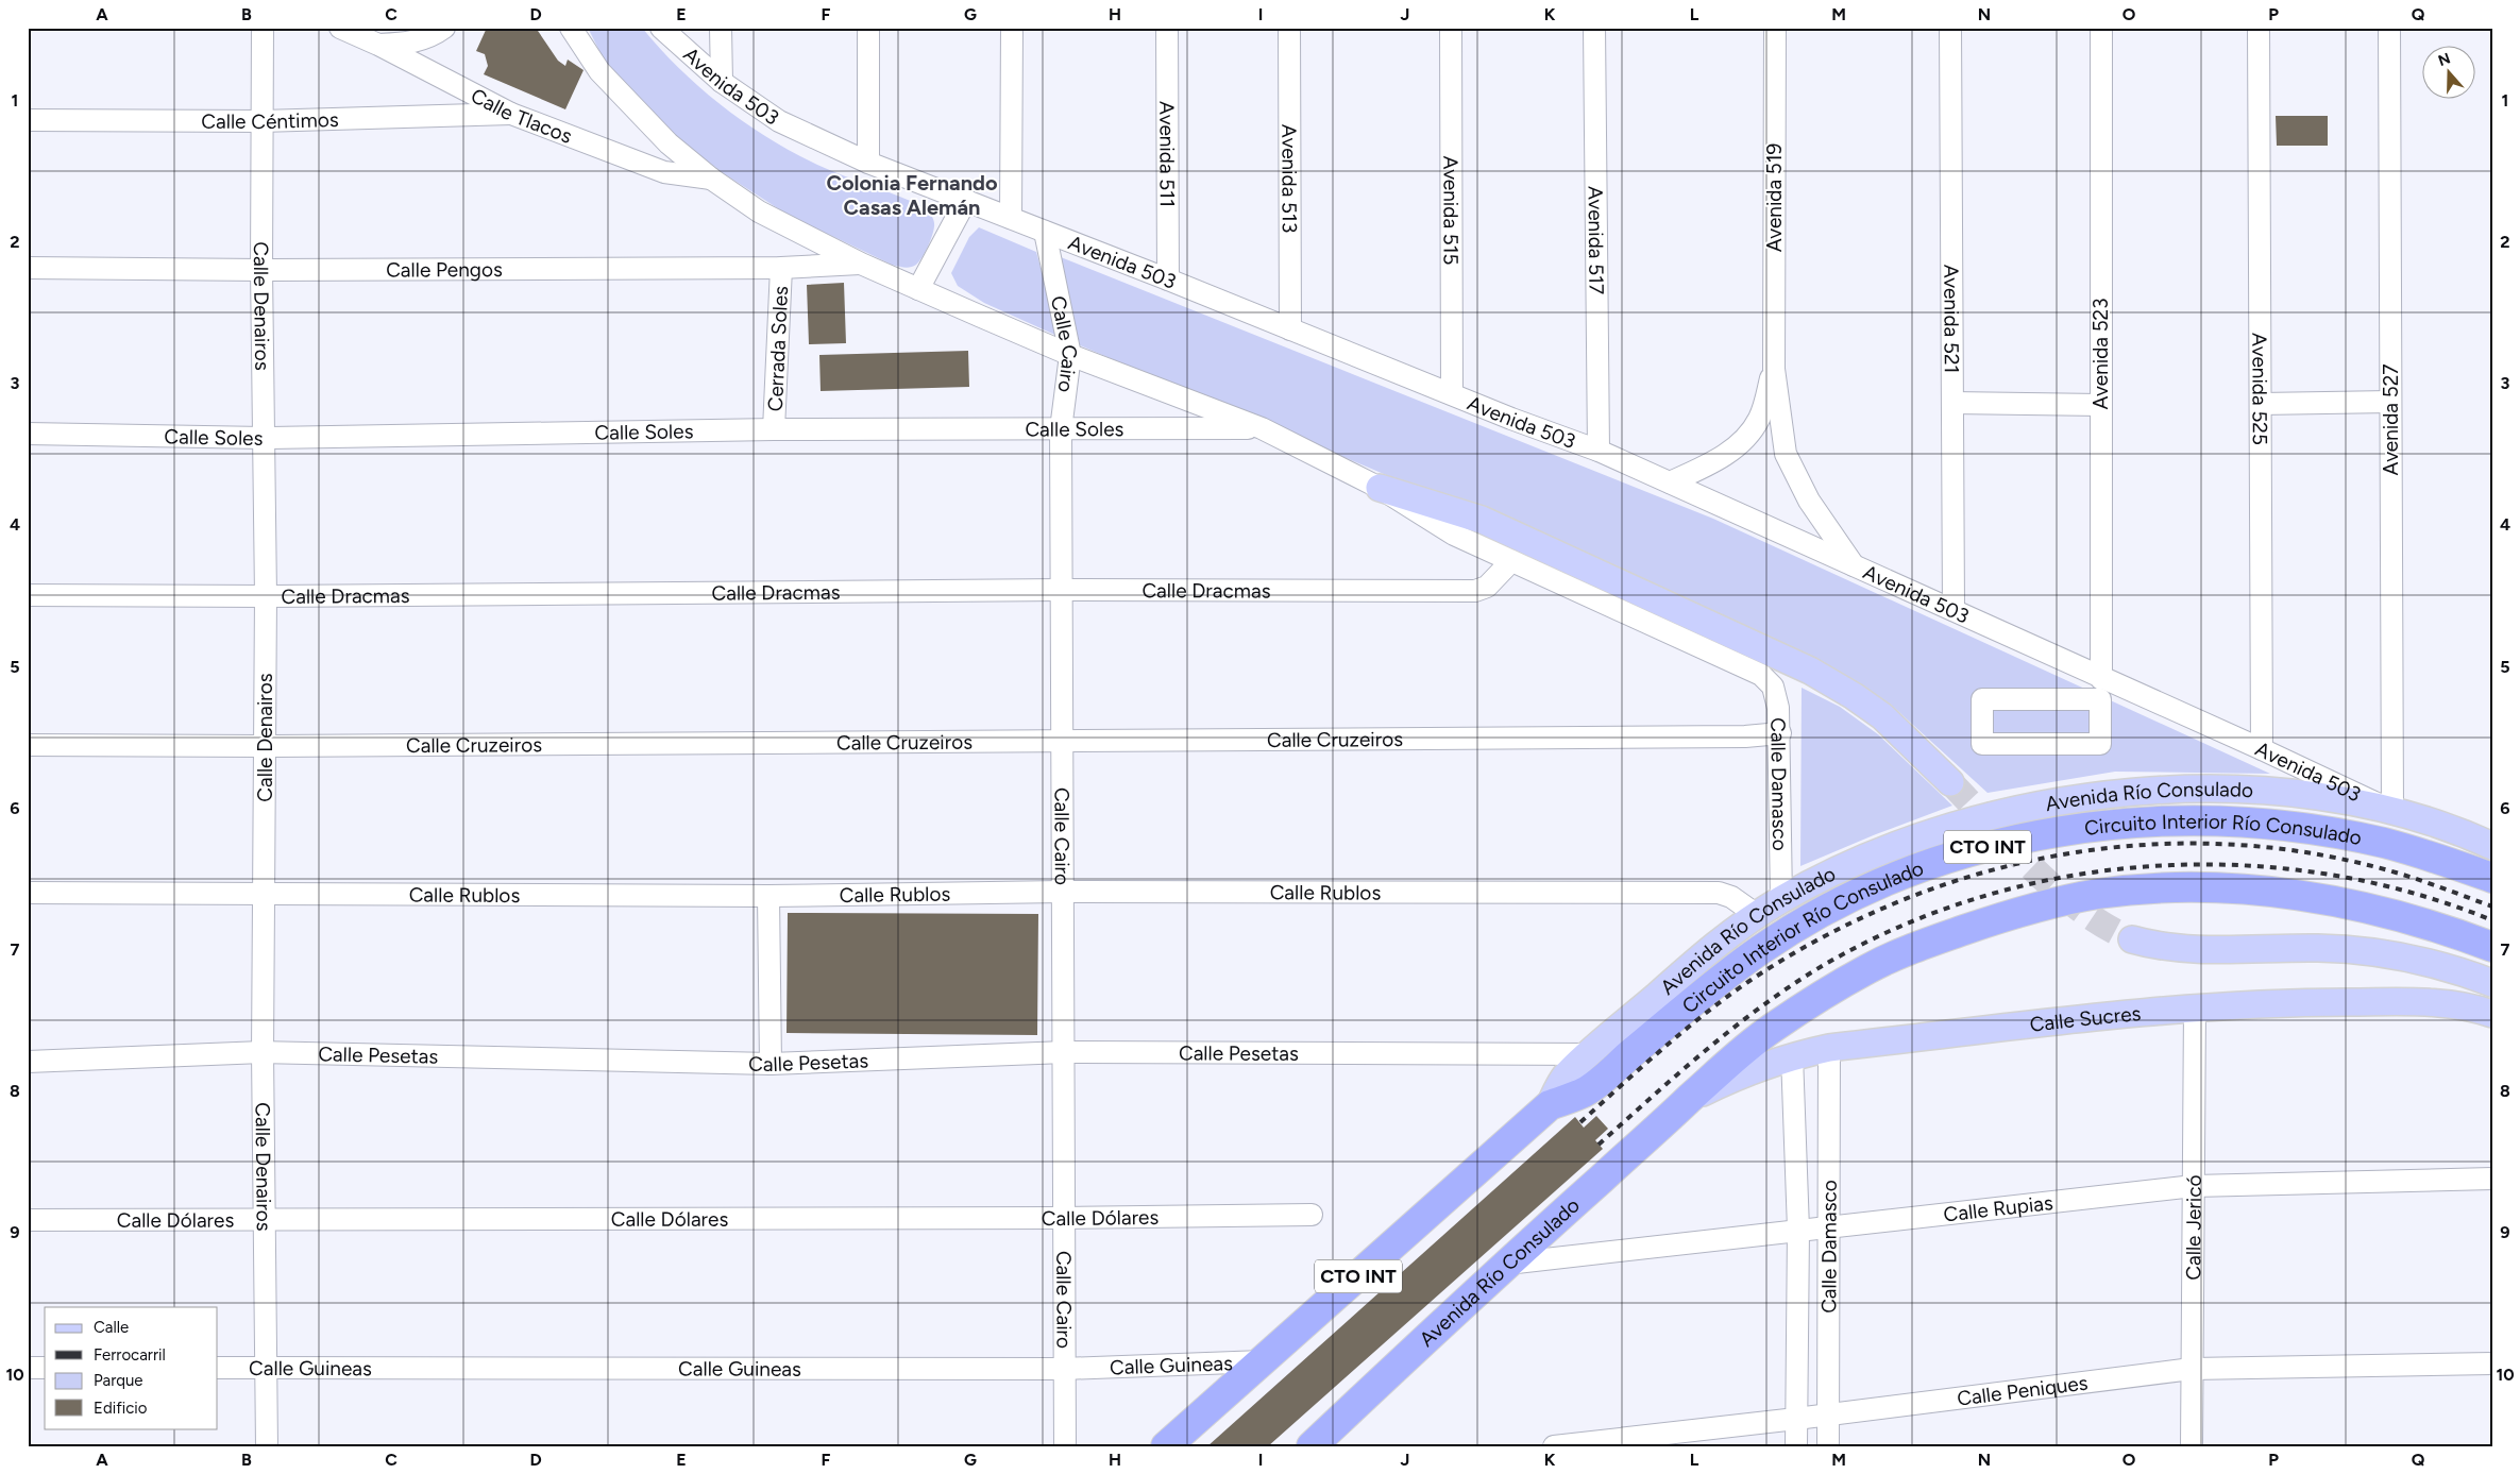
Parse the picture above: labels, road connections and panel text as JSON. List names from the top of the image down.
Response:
{
  "streets": {
    "highway": ["Avenida Río Consulado", "Circuito Interior Río Consulado", "CTO INT"],
    "main road": ["Calle Sucres"],
    "street": [
      "Avenida 503",
      "Calle Tlacos",
      "Calle Céntimos",
      "Avenida 511",
      "Avenida 513",
      "Avenida 519",
      "Avenida 515",
      "Avenida 517",
      "Calle Pengos",
      "Calle Denairos",
      "Avenida 521",
      "Calle Cairo",
      "Cerrada Soles",
      "Avenida 523",
      "Avenida 525",
      "Avenida 527",
      "Calle Soles",
      "Calle Dracmas",
      "Calle Cruzeiros",
      "Calle Damasco",
      "Calle Rublos",
      "Calle Pesetas",
      "Calle Rupias",
      "Calle Dólares",
      "Calle Jericó",
      "Calle Guineas",
      "Calle Peniques"
    ]
  },
  "crossings": [
    ["Avenida 503", "Avenida 511"],
    ["Avenida 503", "Avenida 513"],
    ["Avenida 503", "Avenida 519"],
    ["Avenida 503", "Avenida 515"],
    ["Avenida 503", "Avenida 517"],
    ["Avenida 503", "Avenida 521"],
    ["Avenida 503", "Calle Cairo"],
    ["Avenida 503", "Avenida 523"],
    ["Avenida 503", "Avenida 525"],
    ["Avenida 503", "Avenida 527"],
    ["Avenida 503", "Avenida Río Consulado"],
    ["Calle Tlacos", "Calle Céntimos"],
    ["Calle Céntimos", "Calle Denairos"],
    ["Calle Pengos", "Calle Denairos"],
    ["Calle Pengos", "Cerrada Soles"],
    ["Calle Denairos", "Calle Soles"],
    ["Calle Denairos", "Calle Dracmas"],
    ["Calle Denairos", "Calle Cruzeiros"],
    ["Calle Denairos", "Calle Rublos"],
    ["Calle Denairos", "Calle Pesetas"],
    ["Calle Denairos", "Calle Dólares"],
    ["Calle Denairos", "Calle Guineas"],
    ["Calle Cairo", "Calle Soles"],
    ["Calle Cairo", "Calle Dracmas"],
    ["Calle Cairo", "Calle Cruzeiros"],
    ["Calle Cairo", "Calle Rublos"],
    ["Calle Cairo", "Calle Pesetas"],
    ["Calle Cairo", "Calle Dólares"],
    ["Calle Cairo", "Calle Guineas"],
    ["Cerrada Soles", "Calle Soles"],
    ["Avenida 527", "Avenida Río Consulado"],
    ["Calle Dracmas", "Calle Damasco"],
    ["Calle Cruzeiros", "Calle Damasco"],
    ["Calle Damasco", "Avenida Río Consulado"],
    ["Calle Damasco", "Calle Sucres"],
    ["Calle Damasco", "Calle Rupias"],
    ["Calle Damasco", "Calle Peniques"],
    ["Avenida Río Consulado", "Circuito Interior Río Consulado"],
    ["Avenida Río Consulado", "Calle Rublos"],
    ["Avenida Río Consulado", "Calle Sucres"],
    ["Avenida Río Consulado", "Calle Pesetas"],
    ["Avenida Río Consulado", "Calle Rupias"],
    ["Avenida Río Consulado", "Calle Guineas"],
    ["Calle Sucres", "Calle Jericó"],
    ["Calle Rupias", "Calle Jericó"],
    ["Calle Jericó", "Calle Peniques"]
  ],
  "districts": ["Colonia Fernando Casas Alemán"],
  "legend": [
    "Calle",
    "Ferrocarril",
    "Parque",
    "Edificio"
  ],
  "north": "top",
  "grid": {
    "columns": [
      "A",
      "B",
      "C",
      "D",
      "E",
      "F",
      "G",
      "H",
      "I",
      "J",
      "K",
      "L",
      "M",
      "N",
      "O",
      "P",
      "Q"
    ],
    "rows": [
      "1",
      "2",
      "3",
      "4",
      "5",
      "6",
      "7",
      "8",
      "9",
      "10"
    ]
  }
}
